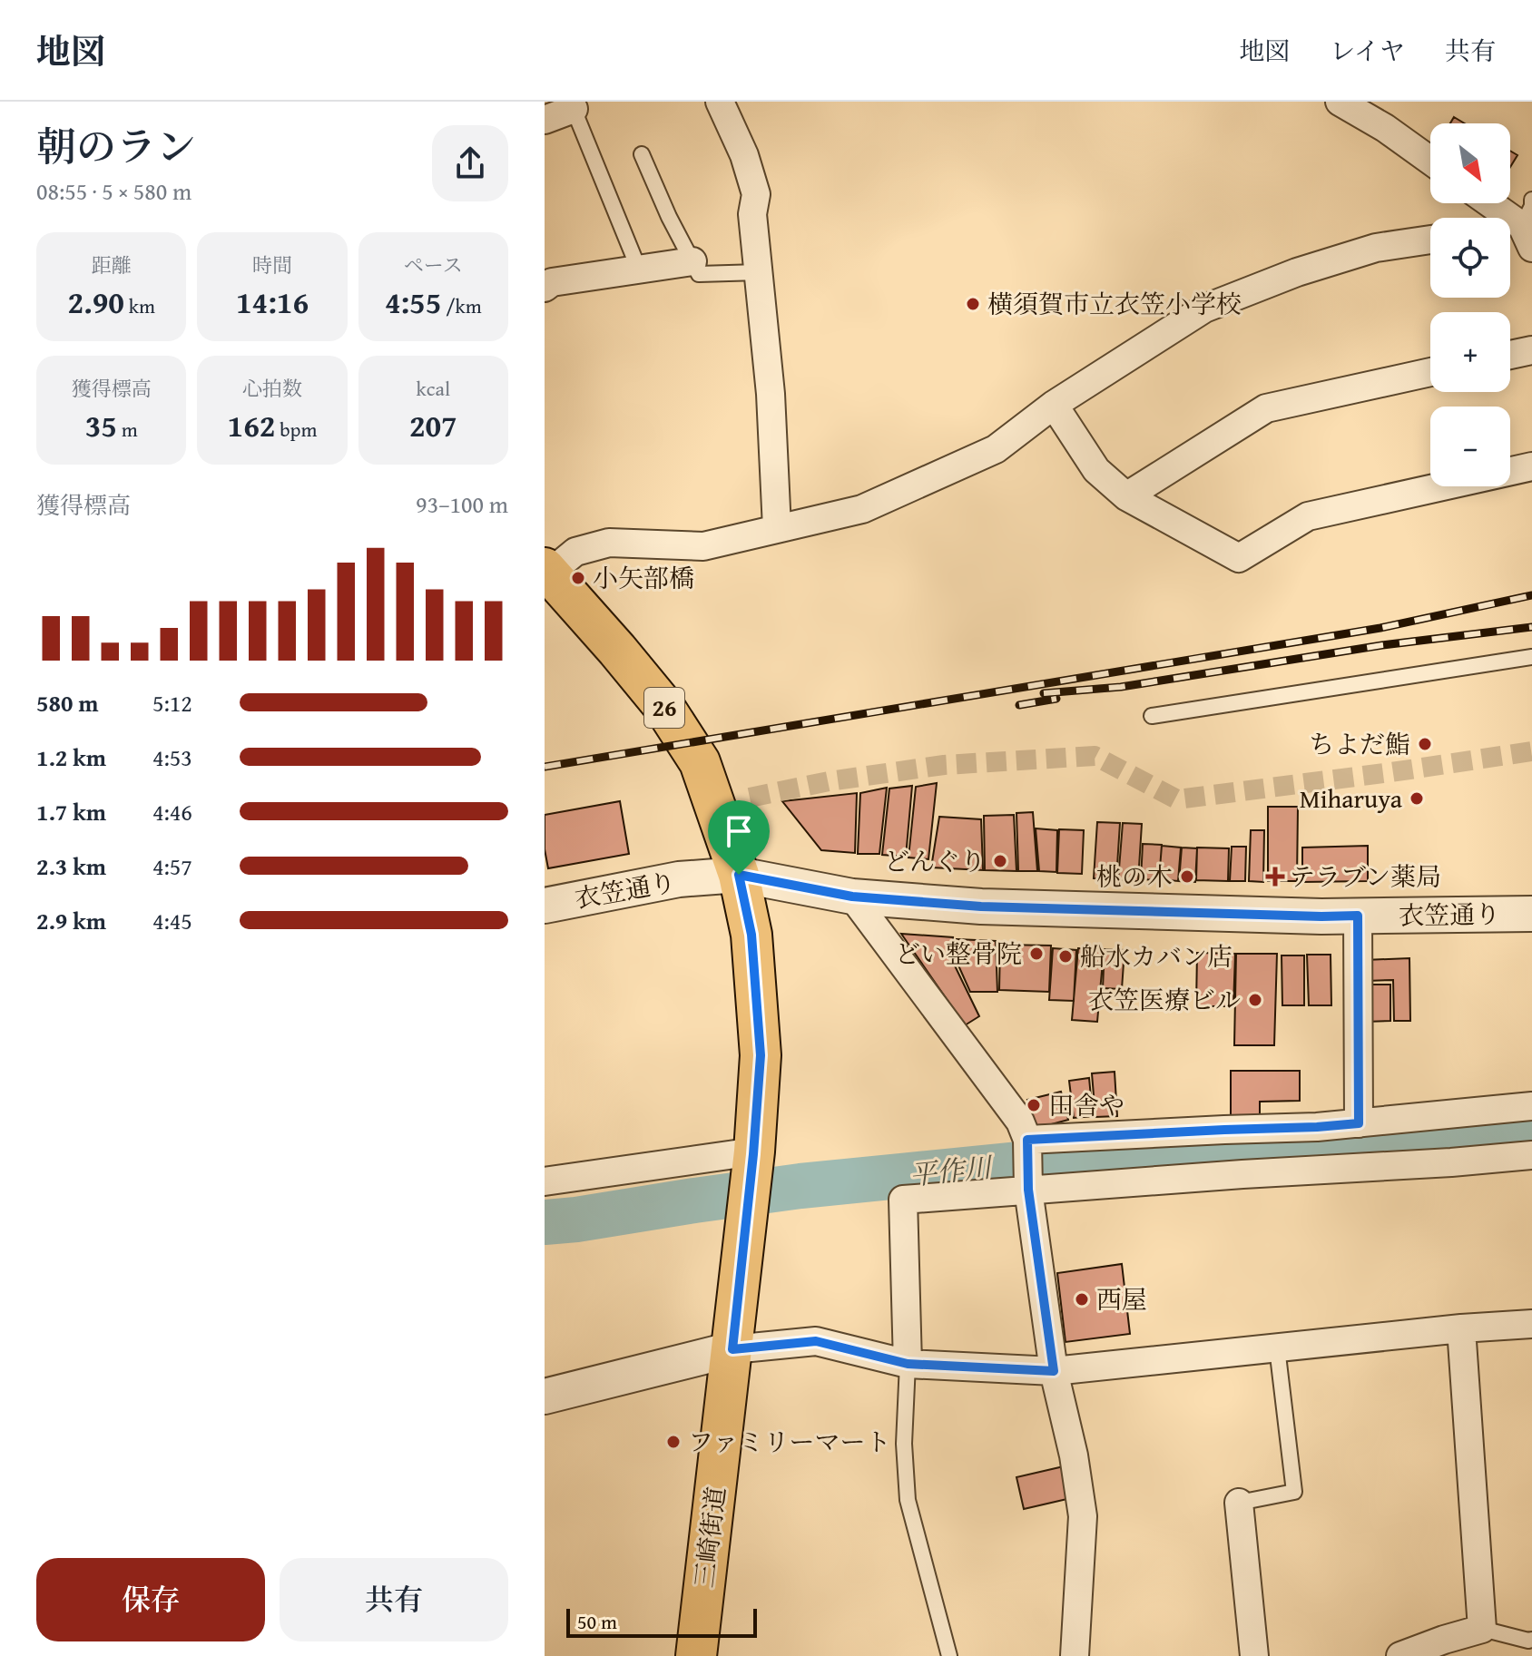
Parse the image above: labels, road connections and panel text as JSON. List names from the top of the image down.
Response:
{
  "streets": {
    "main road": ["26", "三崎街道"],
    "street": ["衣笠通り"]
  },
  "crossings": [
    ["衣笠通り", "三崎街道"]
  ],
  "water": ["平作川"],
  "places": {
    "other": [
      "横須賀市立衣笠小学校",
      "小矢部橋",
      "ちよだ鮨",
      "Miharuya",
      "どんぐり",
      "桃の木",
      "どい整骨院",
      "船水カバン店",
      "衣笠医療ビル",
      "田舎や",
      "西屋",
      "ファミリーマート"
    ],
    "health": ["テラブン薬局"]
  },
  "scale_bar": "50 m",
  "north": "bottom right",
  "page": {
    "header": "地図",
    "nav": ["地図", "レイヤ", "共有"],
    "heading": ["朝のラン", "08:55 · 5 × 580 m"],
    "map_buttons": ["+", "−"],
    "stats": [
      ["距離", "2.90 km"],
      ["時間", "14:16"],
      ["ペース", "4:55 /km"],
      ["獲得標高", "35 m"],
      ["心拍数", "162 bpm"],
      ["kcal", "207"]
    ],
    "chart": ["獲得標高", "93–100 m"],
    "list": [
      {
        "name": "580 m",
        "note": "5:12"
      },
      {
        "name": "1.2 km",
        "note": "4:53"
      },
      {
        "name": "1.7 km",
        "note": "4:46"
      },
      {
        "name": "2.3 km",
        "note": "4:57"
      },
      {
        "name": "2.9 km",
        "note": "4:45"
      }
    ],
    "buttons": ["保存", "共有"],
    "scale": "50 m"
  }
}
